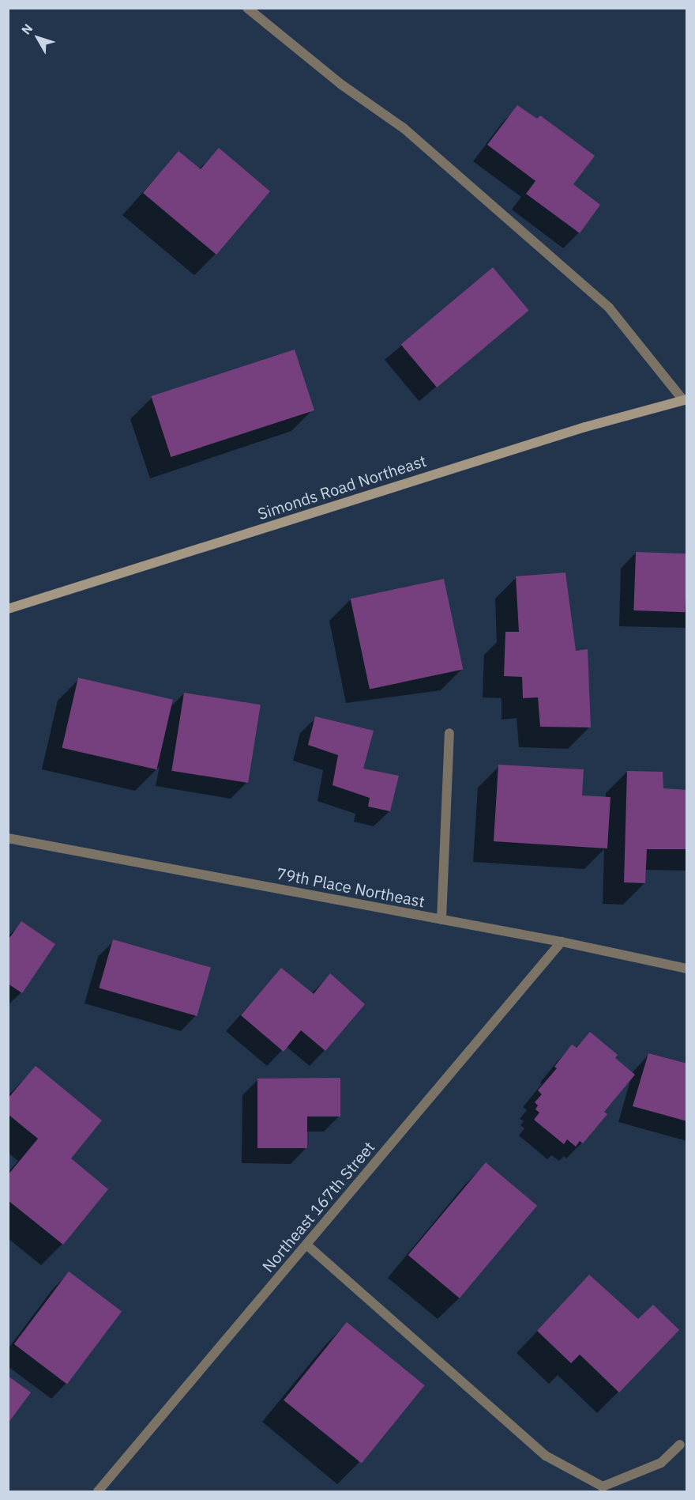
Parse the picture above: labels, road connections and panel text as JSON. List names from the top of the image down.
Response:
{
  "streets": {
    "main road": ["Simonds Road Northeast"],
    "street": ["79th Place Northeast", "Northeast 167th Street"]
  },
  "crossings": [
    ["79th Place Northeast", "Northeast 167th Street"]
  ],
  "north": "top left"
}
